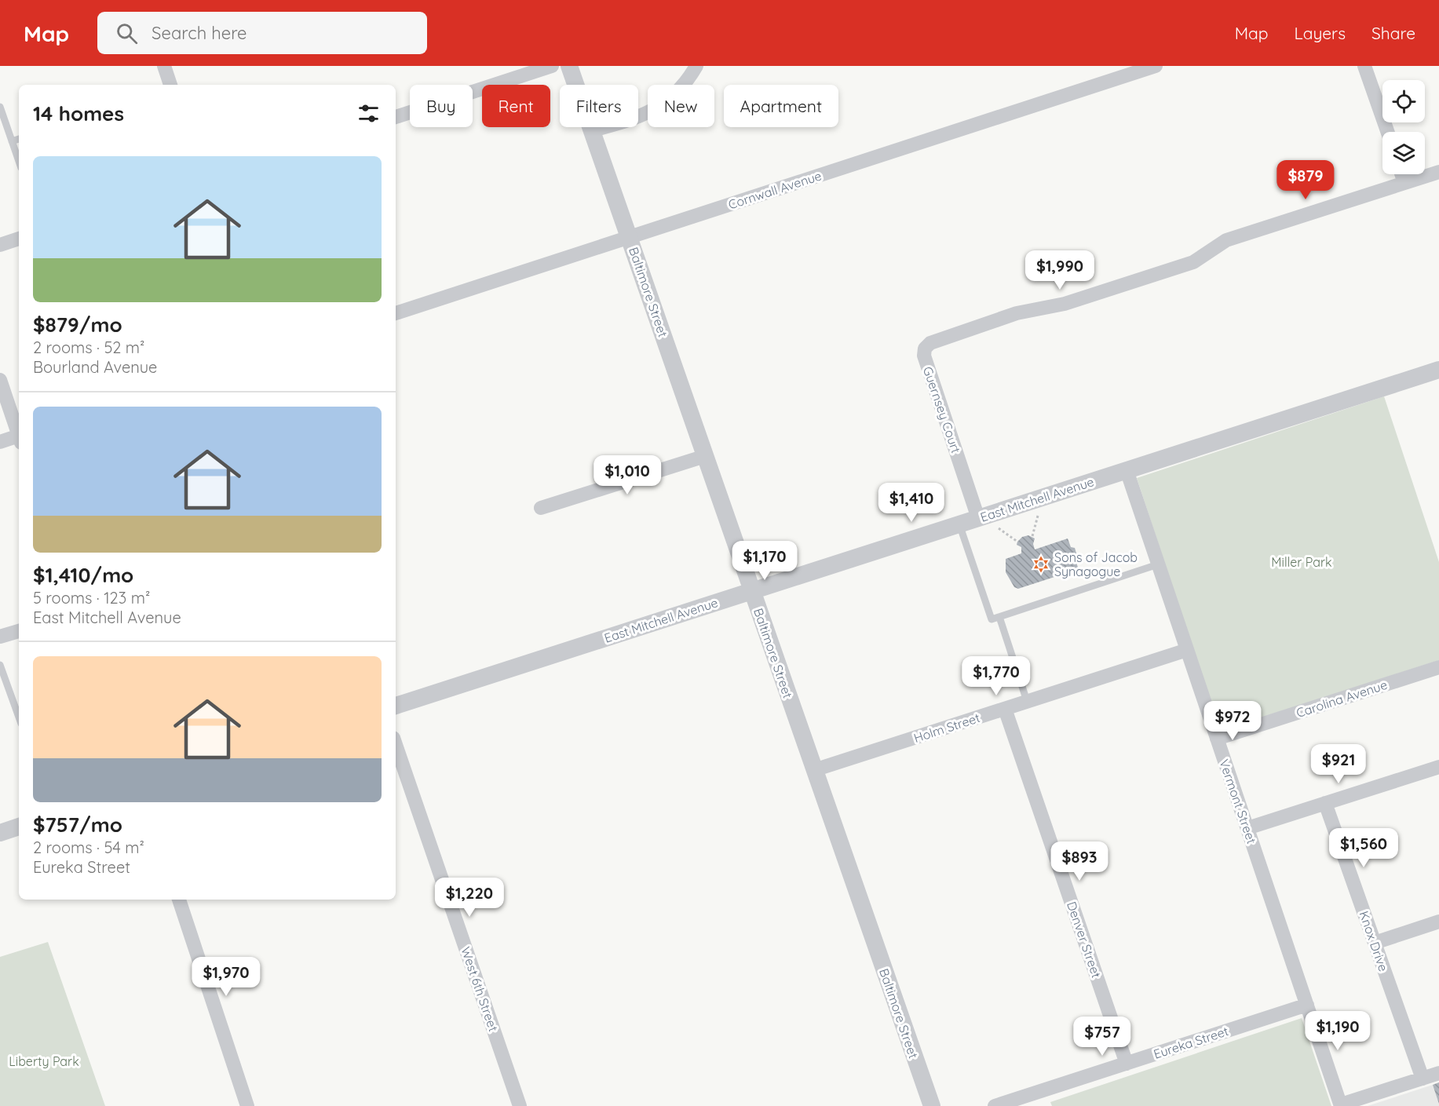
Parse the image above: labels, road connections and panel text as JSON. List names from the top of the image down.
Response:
{
  "streets": {
    "street": [
      "Cornwall Avenue",
      "Baltimore Street",
      "Guernsey Court",
      "East Mitchell Avenue",
      "Carolina Avenue",
      "Holm Street",
      "Vermont Street",
      "Denver Street",
      "Knox Drive",
      "West 6th Street",
      "Eureka Street"
    ]
  },
  "crossings": [
    ["Cornwall Avenue", "Baltimore Street"],
    ["Baltimore Street", "East Mitchell Avenue"],
    ["Baltimore Street", "Holm Street"],
    ["Guernsey Court", "East Mitchell Avenue"],
    ["East Mitchell Avenue", "Vermont Street"],
    ["Carolina Avenue", "Vermont Street"],
    ["Holm Street", "Vermont Street"],
    ["Holm Street", "Denver Street"],
    ["Vermont Street", "Eureka Street"],
    ["Denver Street", "Eureka Street"]
  ],
  "parks": ["Miller Park", "Liberty Park"],
  "places": {
    "synagogue": ["Sons of Jacob Synagogue"]
  },
  "page": {
    "header": "Map",
    "search": "Search here",
    "nav": ["Map", "Layers", "Share"],
    "chip": [
      "Buy",
      "Rent",
      "Filters",
      "New",
      "Apartment"
    ],
    "heading": "14 homes",
    "list": [
      {
        "name": "$879/mo",
        "note": "2 rooms · 52 m² · Bourland Avenue"
      },
      {
        "name": "$1,410/mo",
        "note": "5 rooms · 123 m² · East Mitchell Avenue"
      },
      {
        "name": "$757/mo",
        "note": "2 rooms · 54 m² · Eureka Street"
      }
    ],
    "price": [
      "$879",
      "$1,990",
      "$1,010",
      "$1,410",
      "$1,170",
      "$1,770",
      "$972",
      "$921",
      "$1,560",
      "$893",
      "$1,220",
      "$1,970",
      "$1,190",
      "$757"
    ]
  }
}
